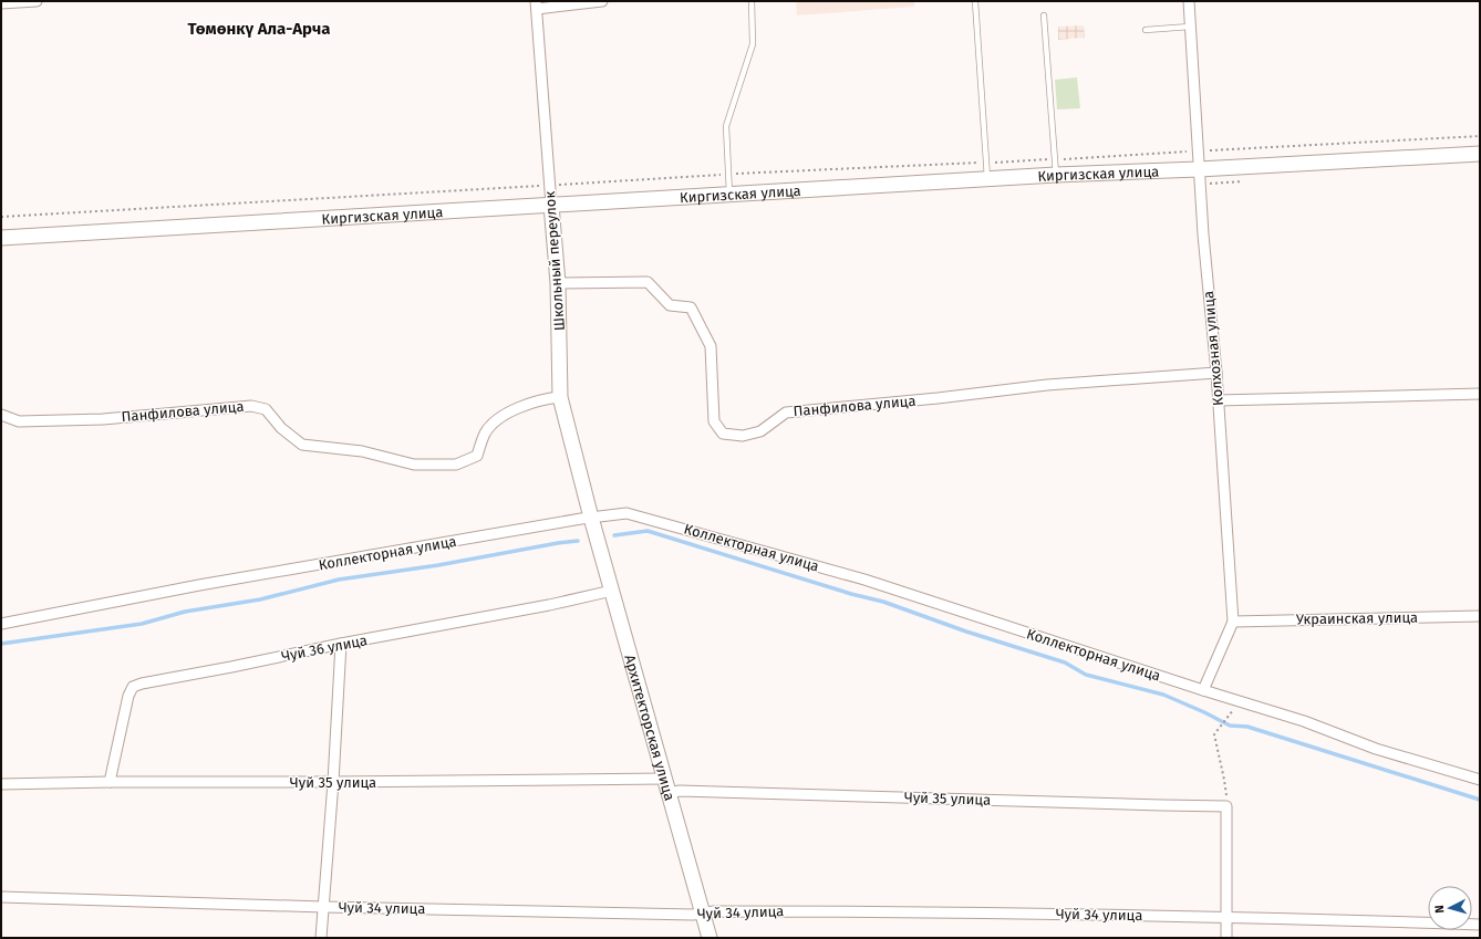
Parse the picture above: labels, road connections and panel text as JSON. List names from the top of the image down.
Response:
{
  "streets": {
    "main road": ["Киргизская улица", "Школьный переулок", "Архитекторская улица"],
    "street": [
      "Колхозная улица",
      "Панфилова улица",
      "Коллекторная улица",
      "Украинская улица",
      "Чуй 36 улица",
      "Чуй 35 улица",
      "Чуй 34 улица"
    ]
  },
  "crossings": [
    ["Киргизская улица", "Школьный переулок"],
    ["Киргизская улица", "Колхозная улица"],
    ["Школьный переулок", "Панфилова улица"],
    ["Школьный переулок", "Коллекторная улица"],
    ["Школьный переулок", "Архитекторская улица"],
    ["Колхозная улица", "Панфилова улица"],
    ["Колхозная улица", "Коллекторная улица"],
    ["Колхозная улица", "Украинская улица"],
    ["Коллекторная улица", "Архитекторская улица"],
    ["Чуй 36 улица", "Архитекторская улица"],
    ["Чуй 36 улица", "Чуй 35 улица"],
    ["Архитекторская улица", "Чуй 35 улица"],
    ["Архитекторская улица", "Чуй 34 улица"]
  ],
  "districts": ["Төмөнкү Ала-Арча"],
  "north": "left"
}
